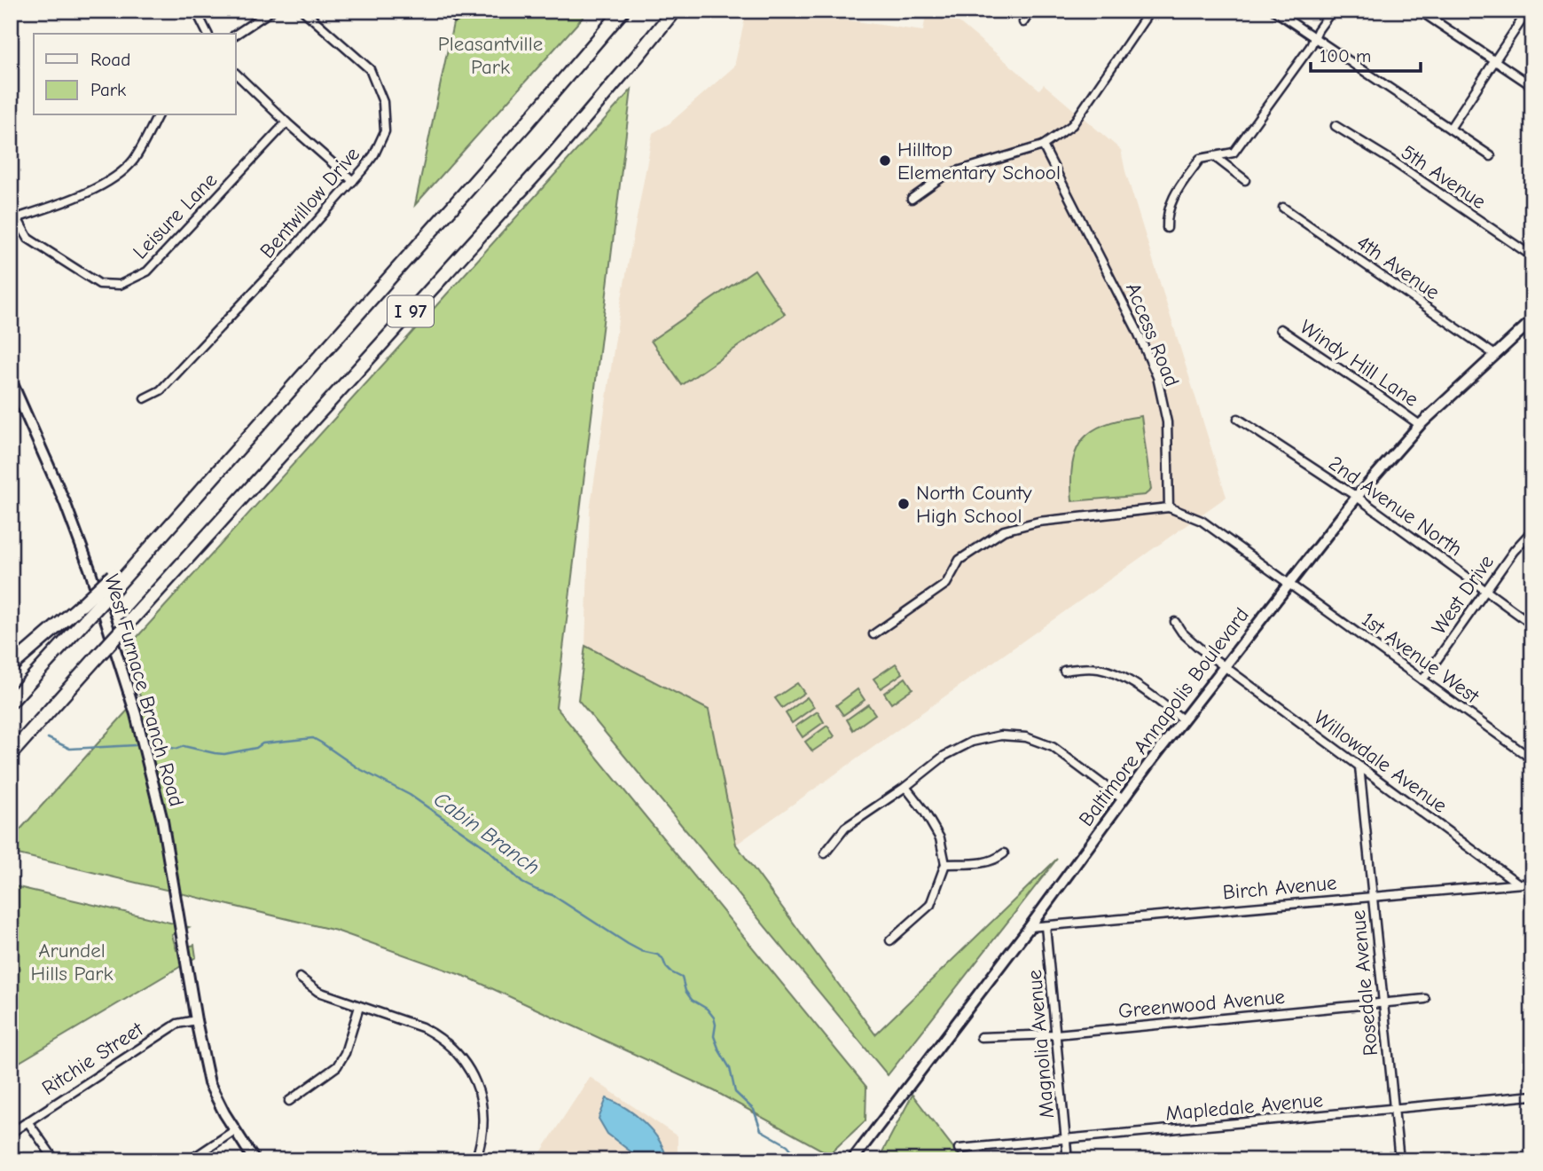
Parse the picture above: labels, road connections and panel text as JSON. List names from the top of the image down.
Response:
{
  "streets": {
    "highway": ["I 97"],
    "main road": ["West Furnace Branch Road", "Baltimore Annapolis Boulevard"],
    "street": [
      "5th Avenue",
      "Bentwillow Drive",
      "Leisure Lane",
      "4th Avenue",
      "Access Road",
      "Windy Hill Lane",
      "2nd Avenue North",
      "West Drive",
      "1st Avenue West",
      "Willowdale Avenue",
      "Birch Avenue",
      "Rosedale Avenue",
      "Greenwood Avenue",
      "Magnolia Avenue",
      "Ritchie Street",
      "Mapledale Avenue"
    ]
  },
  "crossings": [
    ["4th Avenue", "Baltimore Annapolis Boulevard"],
    ["Access Road", "1st Avenue West"],
    ["Windy Hill Lane", "Baltimore Annapolis Boulevard"],
    ["2nd Avenue North", "West Drive"],
    ["2nd Avenue North", "Baltimore Annapolis Boulevard"],
    ["West Drive", "1st Avenue West"],
    ["1st Avenue West", "Baltimore Annapolis Boulevard"],
    ["West Furnace Branch Road", "Ritchie Street"],
    ["Baltimore Annapolis Boulevard", "Willowdale Avenue"],
    ["Baltimore Annapolis Boulevard", "Birch Avenue"],
    ["Willowdale Avenue", "Birch Avenue"],
    ["Willowdale Avenue", "Rosedale Avenue"],
    ["Birch Avenue", "Rosedale Avenue"],
    ["Birch Avenue", "Magnolia Avenue"],
    ["Rosedale Avenue", "Greenwood Avenue"],
    ["Rosedale Avenue", "Mapledale Avenue"],
    ["Greenwood Avenue", "Magnolia Avenue"],
    ["Magnolia Avenue", "Mapledale Avenue"]
  ],
  "water": ["Cabin Branch"],
  "parks": ["Pleasantville Park", "Arundel Hills Park"],
  "places": ["Hilltop Elementary School", "North County High School"],
  "legend": ["Road", "Park"],
  "scale_bar": "100 m"
}
